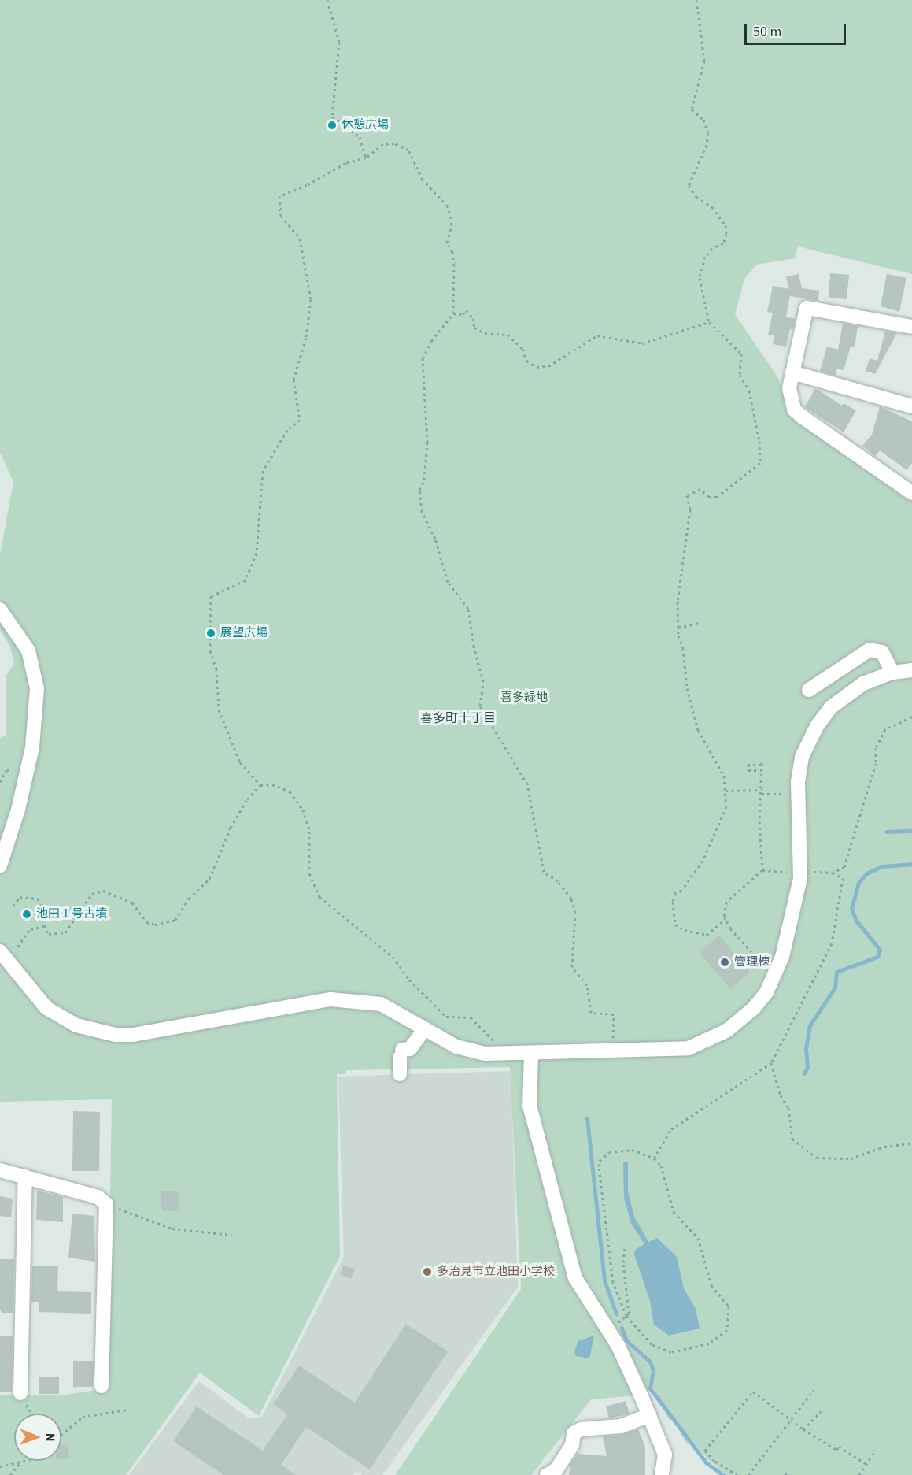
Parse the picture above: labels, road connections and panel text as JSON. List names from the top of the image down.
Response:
{
  "districts": ["喜多町十丁目"],
  "parks": ["喜多緑地"],
  "places": [
    "休憩広場",
    "展望広場",
    "池田１号古墳",
    "管理棟",
    "多治見市立池田小学校"
  ],
  "scale_bar": "50 m",
  "north": "right"
}
